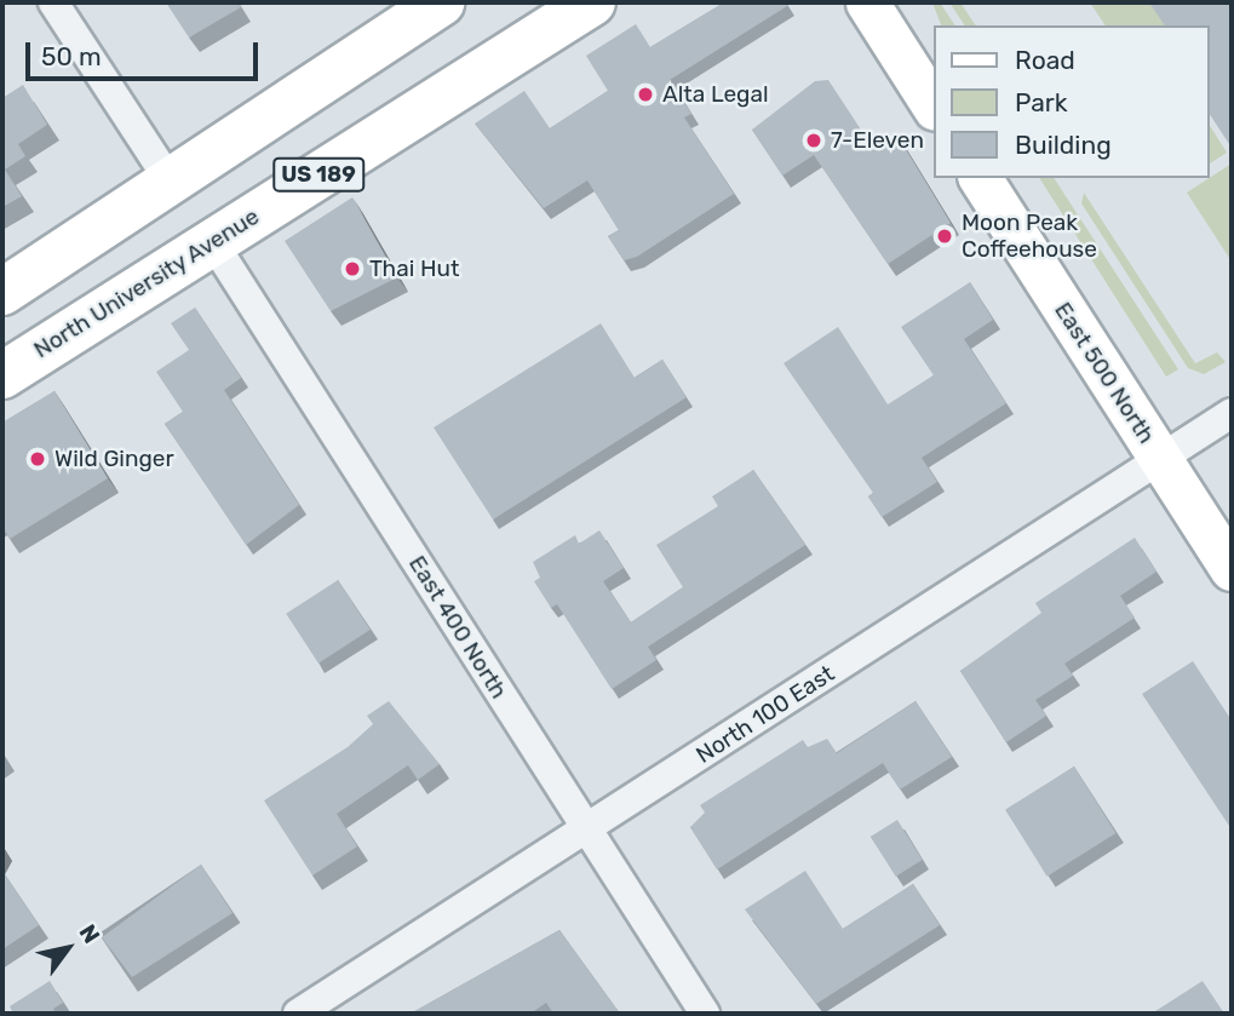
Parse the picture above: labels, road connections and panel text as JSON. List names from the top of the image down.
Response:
{
  "streets": {
    "highway": ["US 189", "North University Avenue"],
    "street": ["East 500 North", "East 400 North", "North 100 East"]
  },
  "crossings": [
    ["North University Avenue", "East 400 North"],
    ["East 500 North", "North 100 East"],
    ["East 400 North", "North 100 East"]
  ],
  "places": [
    "Alta Legal",
    "7-Eleven",
    "Moon Peak Coffeehouse",
    "Thai Hut",
    "Wild Ginger"
  ],
  "legend": ["Road", "Park", "Building"],
  "scale_bar": "50 m",
  "north": "top right"
}
